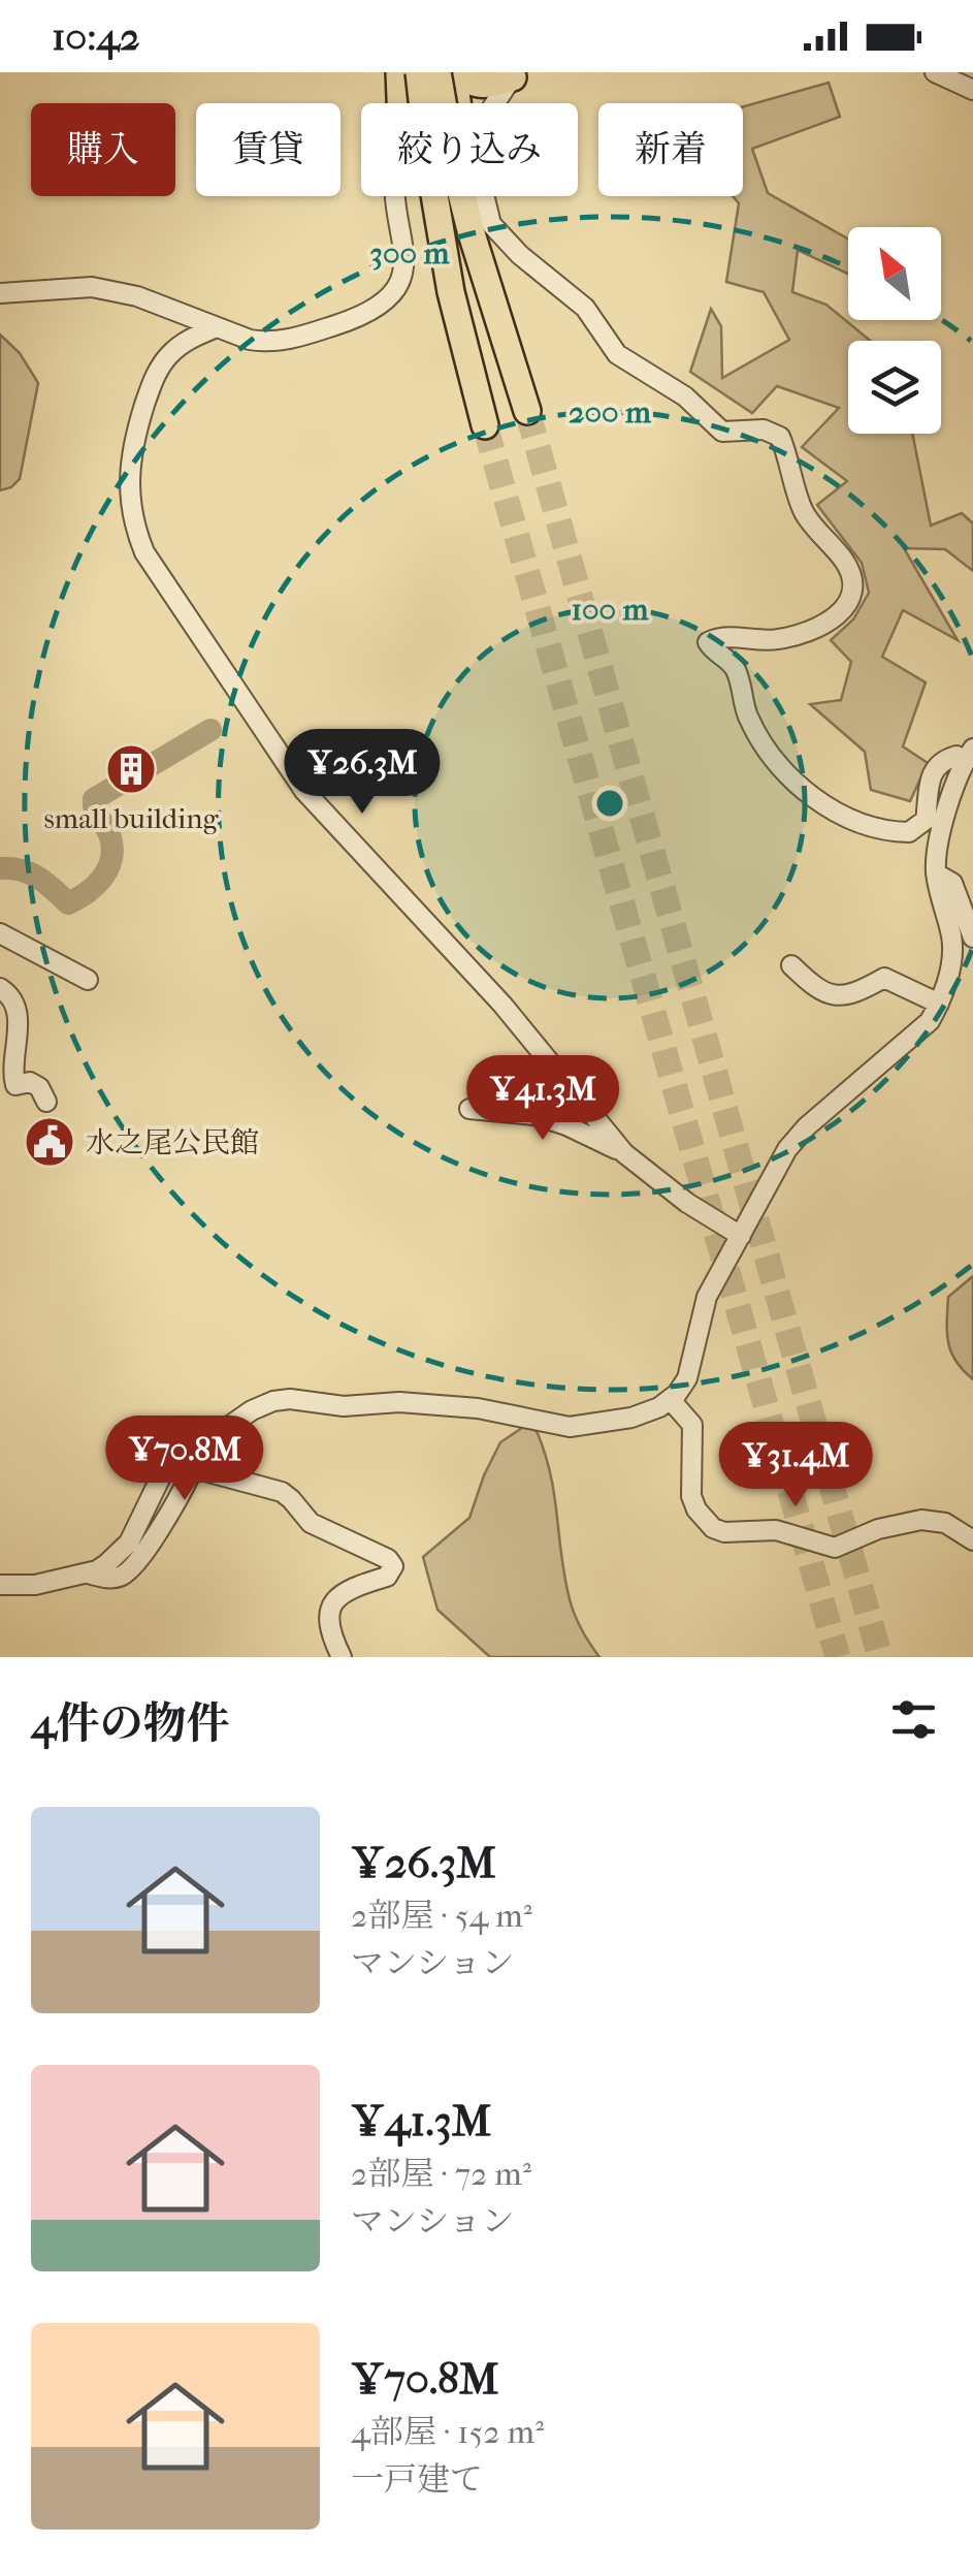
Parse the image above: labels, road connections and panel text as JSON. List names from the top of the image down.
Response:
{
  "places": {
    "building": ["small building"],
    "public building": ["水之尾公民館"]
  },
  "north": "top left",
  "page": {
    "status": "10:42",
    "chip": [
      "購入",
      "賃貸",
      "絞り込み",
      "新着"
    ],
    "price": [
      "¥26.3M",
      "¥41.3M",
      "¥70.8M",
      "¥31.4M"
    ],
    "heading": "4件の物件",
    "list": [
      {
        "name": "¥26.3M",
        "note": "2部屋 · 54 m² · マンション"
      },
      {
        "name": "¥41.3M",
        "note": "2部屋 · 72 m² · マンション"
      },
      {
        "name": "¥70.8M",
        "note": "4部屋 · 152 m² · 一戸建て"
      }
    ]
  },
  "rings": ["300 m", "200 m", "100 m"]
}
